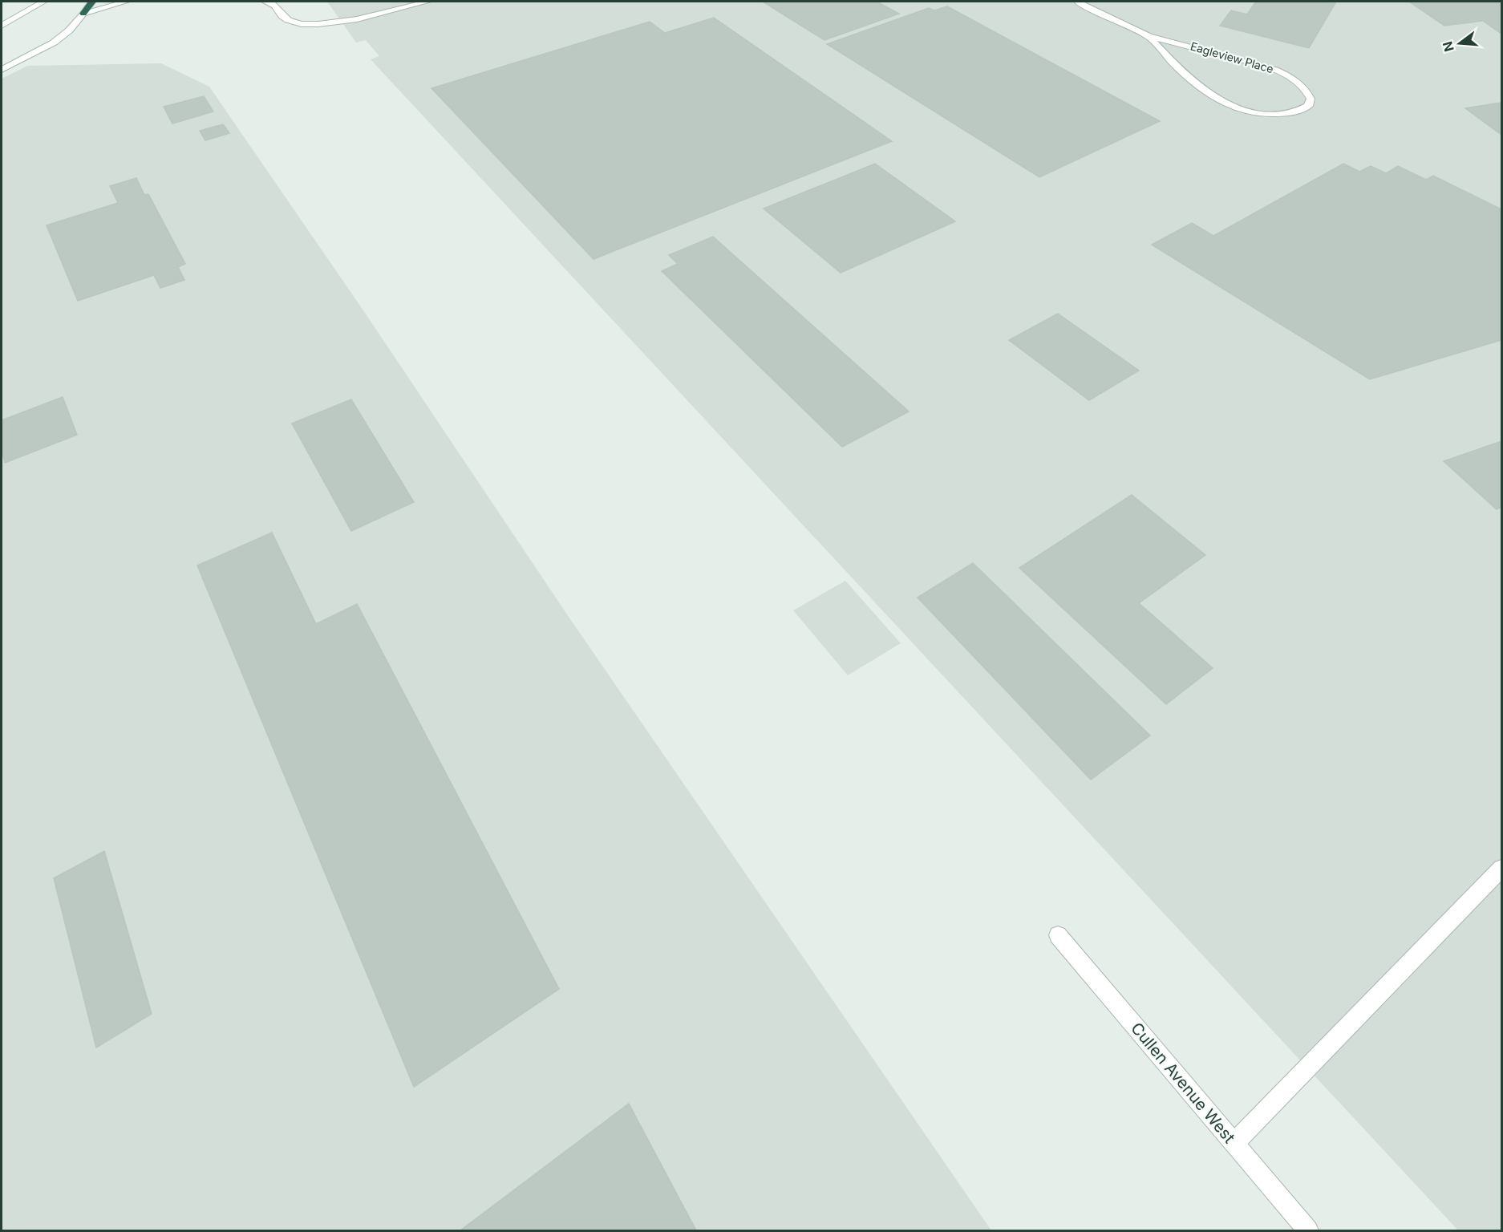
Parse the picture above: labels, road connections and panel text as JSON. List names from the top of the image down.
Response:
{
  "streets": {
    "street": ["Eagleview Place", "Cullen Avenue West"]
  },
  "north": "left"
}
